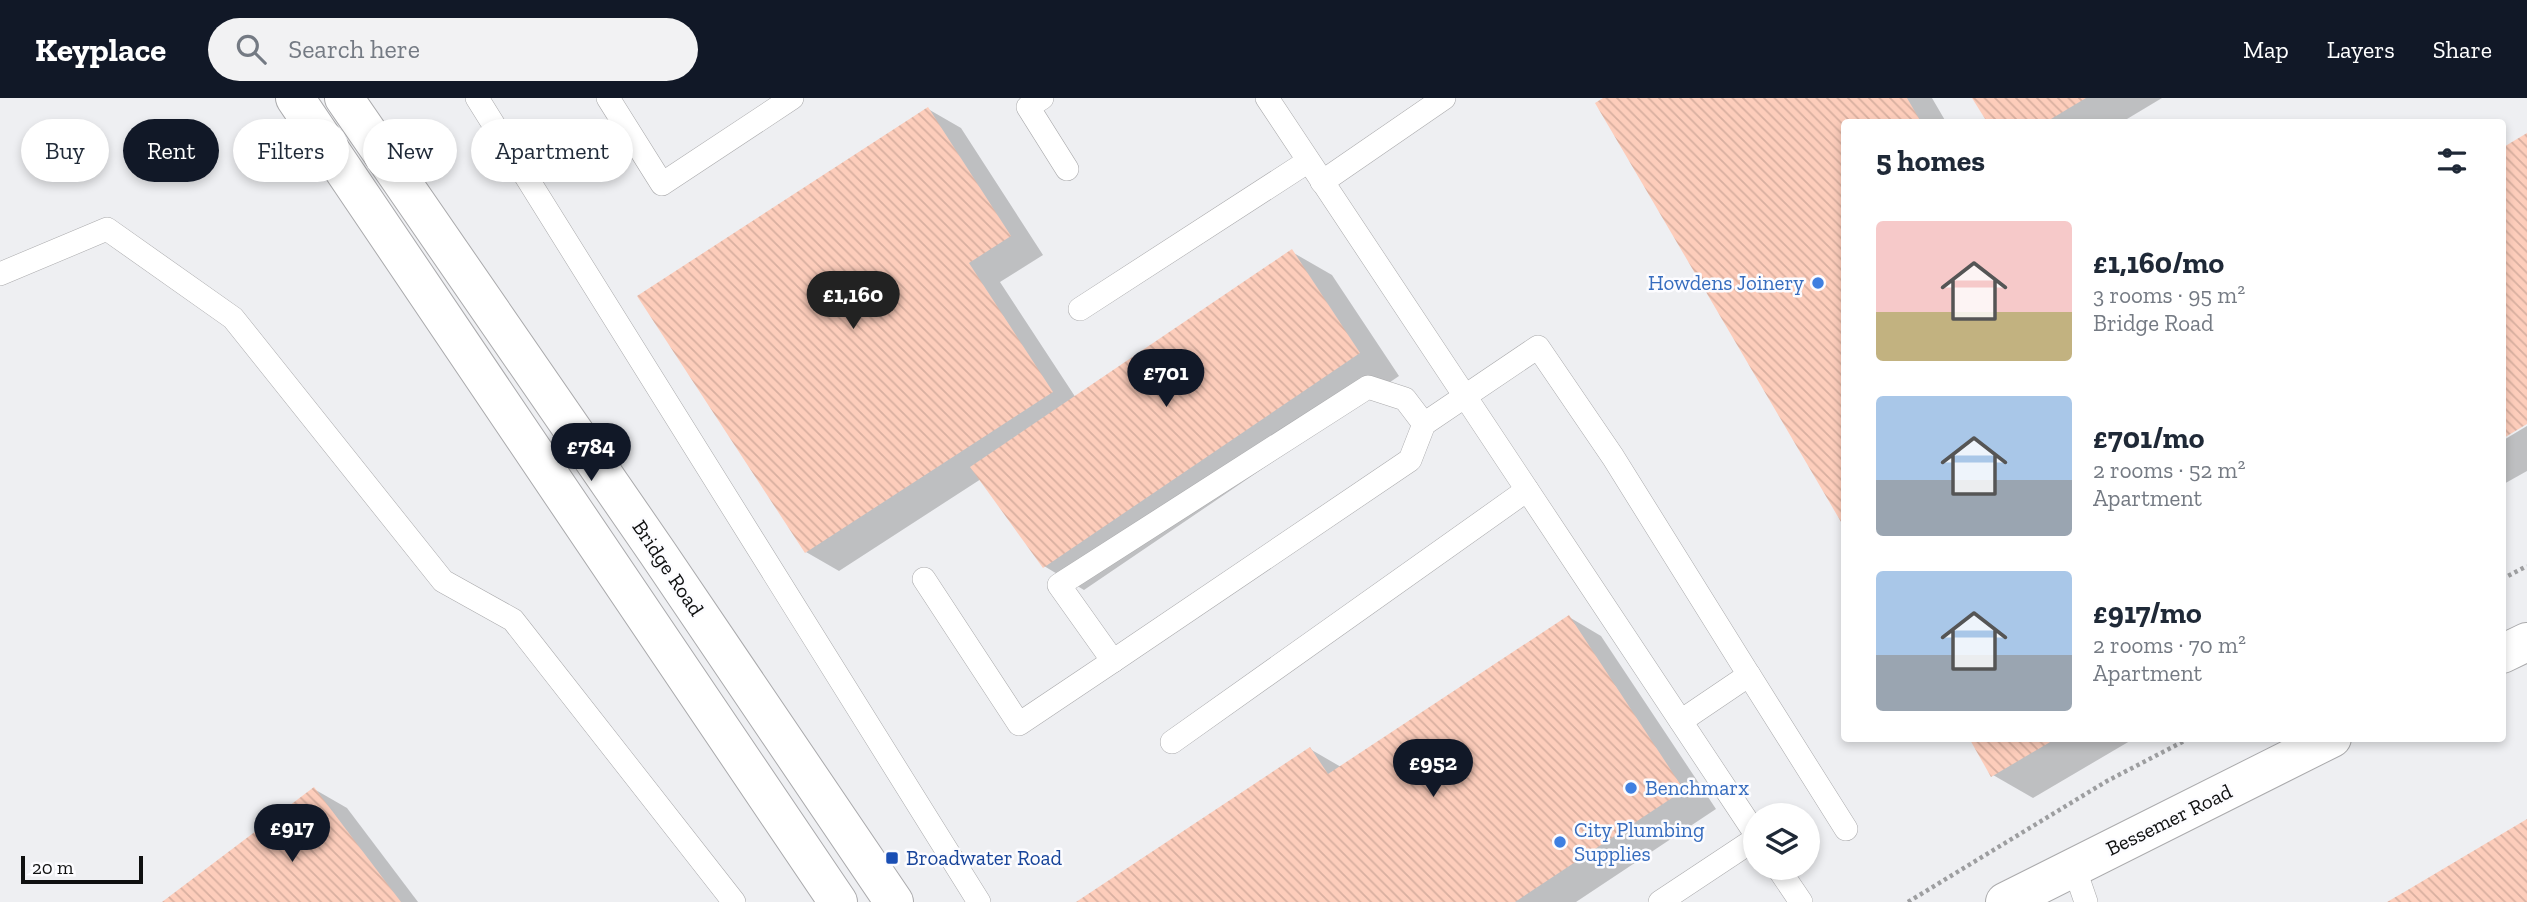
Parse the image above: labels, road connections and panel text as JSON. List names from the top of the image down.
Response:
{
  "streets": {
    "main road": ["Bridge Road", "Bessemer Road"]
  },
  "places": {
    "other": ["Howdens Joinery", "Benchmarx", "City Plumbing Supplies"],
    "transit": ["Broadwater Road"]
  },
  "scale_bar": "20 m",
  "page": {
    "header": "Keyplace",
    "search": "Search here",
    "nav": ["Map", "Layers", "Share"],
    "chip": [
      "Buy",
      "Rent",
      "Filters",
      "New",
      "Apartment"
    ],
    "heading": "5 homes",
    "list": [
      {
        "name": "£1,160/mo",
        "note": "3 rooms · 95 m² · Bridge Road"
      },
      {
        "name": "£701/mo",
        "note": "2 rooms · 52 m² · Apartment"
      },
      {
        "name": "£917/mo",
        "note": "2 rooms · 70 m² · Apartment"
      }
    ],
    "price": [
      "£1,160",
      "£701",
      "£784",
      "£952",
      "£917"
    ],
    "scale": "20 m"
  }
}
